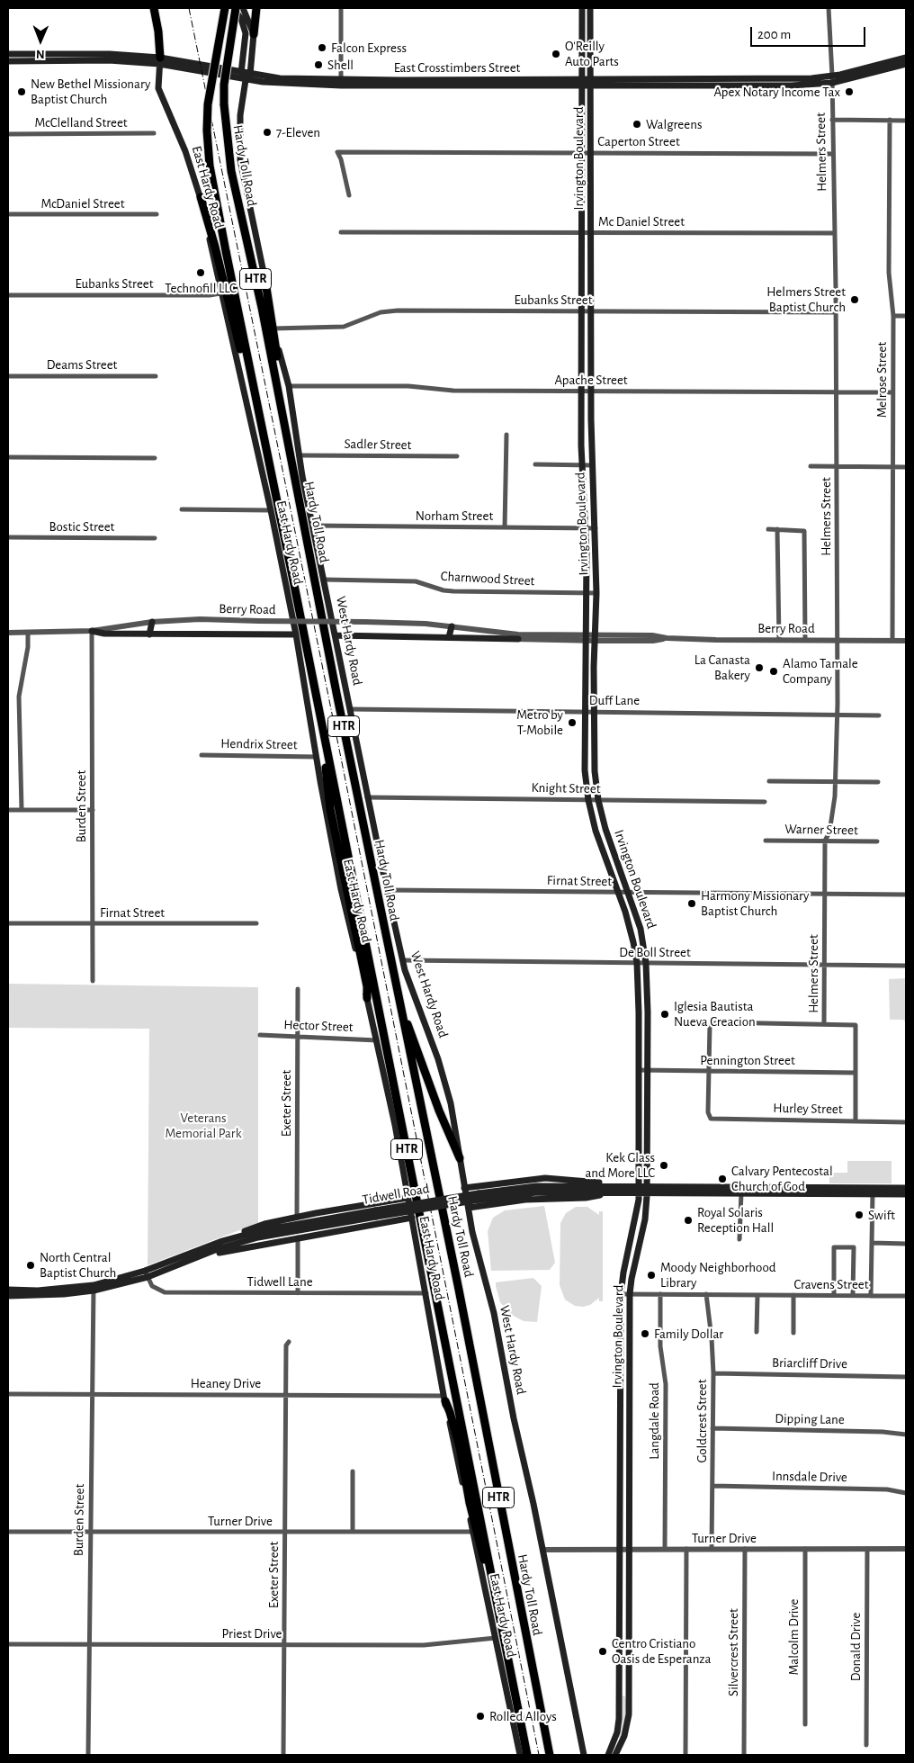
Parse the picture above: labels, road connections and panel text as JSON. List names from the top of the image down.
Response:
{
  "streets": {
    "highway": ["Hardy Toll Road", "HTR"],
    "main road": [
      "East Crosstimbers Street",
      "Irvington Boulevard",
      "East Hardy Road",
      "West Hardy Road",
      "Tidwell Road"
    ],
    "street": [
      "McClelland Street",
      "Caperton Street",
      "Helmers Street",
      "McDaniel Street",
      "Mc Daniel Street",
      "Eubanks Street",
      "Deams Street",
      "Apache Street",
      "Melrose Street",
      "Sadler Street",
      "Norham Street",
      "Bostic Street",
      "Charnwood Street",
      "Berry Road",
      "Duff Lane",
      "Hendrix Street",
      "Knight Street",
      "Burden Street",
      "Warner Street",
      "Firnat Street",
      "De Boll Street",
      "Hector Street",
      "Pennington Street",
      "Exeter Street",
      "Hurley Street",
      "Tidwell Lane",
      "Cravens Street",
      "Briarcliff Drive",
      "Heaney Drive",
      "Dipping Lane",
      "Langdale Road",
      "Goldcrest Street",
      "Innsdale Drive",
      "Turner Drive",
      "Priest Drive",
      "Malcolm Drive",
      "Donald Drive",
      "Silvercrest Street"
    ]
  },
  "crossings": [
    ["East Crosstimbers Street", "Helmers Street"],
    ["East Crosstimbers Street", "Irvington Boulevard"],
    ["East Crosstimbers Street", "East Hardy Road"],
    ["East Crosstimbers Street", "West Hardy Road"],
    ["Caperton Street", "Helmers Street"],
    ["Caperton Street", "Irvington Boulevard"],
    ["Helmers Street", "Mc Daniel Street"],
    ["Helmers Street", "Eubanks Street"],
    ["Helmers Street", "Apache Street"],
    ["Helmers Street", "Berry Road"],
    ["Helmers Street", "Duff Lane"],
    ["Helmers Street", "Warner Street"],
    ["Helmers Street", "Firnat Street"],
    ["Helmers Street", "De Boll Street"],
    ["Irvington Boulevard", "Mc Daniel Street"],
    ["Irvington Boulevard", "Eubanks Street"],
    ["Irvington Boulevard", "Apache Street"],
    ["Irvington Boulevard", "Norham Street"],
    ["Irvington Boulevard", "Charnwood Street"],
    ["Irvington Boulevard", "Berry Road"],
    ["Irvington Boulevard", "Duff Lane"],
    ["Irvington Boulevard", "Knight Street"],
    ["Irvington Boulevard", "Firnat Street"],
    ["Irvington Boulevard", "De Boll Street"],
    ["Irvington Boulevard", "Pennington Street"],
    ["Irvington Boulevard", "Tidwell Road"],
    ["Irvington Boulevard", "Cravens Street"],
    ["Irvington Boulevard", "Turner Drive"],
    ["Hardy Toll Road", "Sadler Street"],
    ["Hardy Toll Road", "West Hardy Road"],
    ["East Hardy Road", "Eubanks Street"],
    ["East Hardy Road", "Hendrix Street"],
    ["East Hardy Road", "Hector Street"],
    ["East Hardy Road", "Tidwell Lane"],
    ["East Hardy Road", "Heaney Drive"],
    ["East Hardy Road", "Turner Drive"],
    ["East Hardy Road", "Priest Drive"],
    ["Eubanks Street", "West Hardy Road"],
    ["Apache Street", "Melrose Street"],
    ["Apache Street", "West Hardy Road"],
    ["Melrose Street", "Berry Road"],
    ["Sadler Street", "West Hardy Road"],
    ["Norham Street", "West Hardy Road"],
    ["Charnwood Street", "West Hardy Road"],
    ["Berry Road", "Burden Street"],
    ["West Hardy Road", "Duff Lane"],
    ["West Hardy Road", "Knight Street"],
    ["West Hardy Road", "Firnat Street"],
    ["West Hardy Road", "De Boll Street"],
    ["West Hardy Road", "Turner Drive"],
    ["Burden Street", "Firnat Street"],
    ["Burden Street", "Tidwell Road"],
    ["Burden Street", "Heaney Drive"],
    ["Burden Street", "Turner Drive"],
    ["Burden Street", "Priest Drive"],
    ["Hector Street", "Exeter Street"],
    ["Pennington Street", "Hurley Street"],
    ["Exeter Street", "Heaney Drive"],
    ["Exeter Street", "Turner Drive"],
    ["Exeter Street", "Priest Drive"],
    ["Tidwell Road", "Tidwell Lane"],
    ["Cravens Street", "Langdale Road"],
    ["Cravens Street", "Goldcrest Street"],
    ["Briarcliff Drive", "Goldcrest Street"],
    ["Dipping Lane", "Goldcrest Street"],
    ["Langdale Road", "Turner Drive"],
    ["Goldcrest Street", "Innsdale Drive"],
    ["Goldcrest Street", "Turner Drive"],
    ["Turner Drive", "Malcolm Drive"],
    ["Turner Drive", "Donald Drive"],
    ["Turner Drive", "Silvercrest Street"]
  ],
  "parks": ["Veterans Memorial Park"],
  "places": [
    "Falcon Express",
    "O'Reilly Auto Parts",
    "Shell",
    "New Bethel Missionary Baptist Church",
    "Apex Notary Income Tax",
    "Walgreens",
    "7-Eleven",
    "Technofill LLC",
    "Helmers Street Baptist Church",
    "La Canasta Bakery",
    "Alamo Tamale Company",
    "Metro by T-Mobile",
    "Harmony Missionary Baptist Church",
    "Iglesia Bautista Nueva Creacion",
    "Kek Glass and More LLC",
    "Calvary Pentecostal Church of God",
    "Swift",
    "Royal Solaris Reception Hall",
    "North Central Baptist Church",
    "Moody Neighborhood Library",
    "Family Dollar",
    "Centro Cristiano Oasis de Esperanza",
    "Rolled Alloys"
  ],
  "scale_bar": "200 m",
  "north": "bottom"
}
